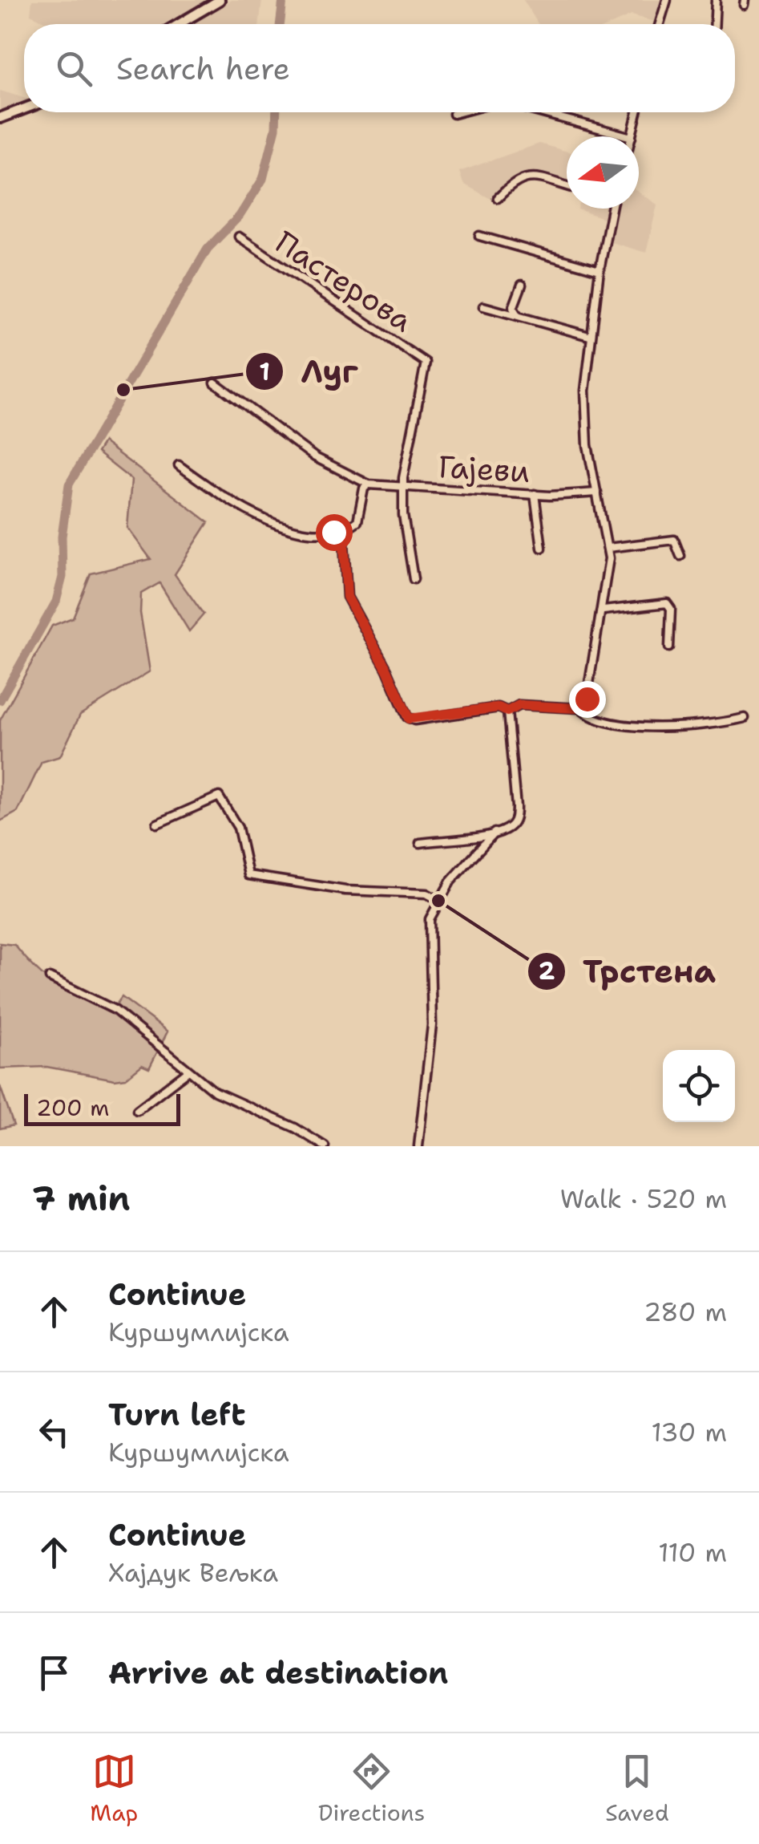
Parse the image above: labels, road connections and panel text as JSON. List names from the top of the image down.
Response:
{
  "streets": {
    "street": ["Пастерова", "Гајеви"]
  },
  "crossings": [
    ["Пастерова", "Гајеви"]
  ],
  "places": ["Луг", "Трстена"],
  "scale_bar": "200 m",
  "north": "left",
  "page": {
    "search": "Search here",
    "scale": "200 m",
    "heading": ["7 min", "Walk · 520 m"],
    "list": [
      ["Continue", "Куршумлијска", "280 m"],
      ["Turn left", "Куршумлијска", "130 m"],
      ["Continue", "Хајдук Вељка", "110 m"],
      "Arrive at destination"
    ],
    "nav": ["Map", "Directions", "Saved"]
  }
}
